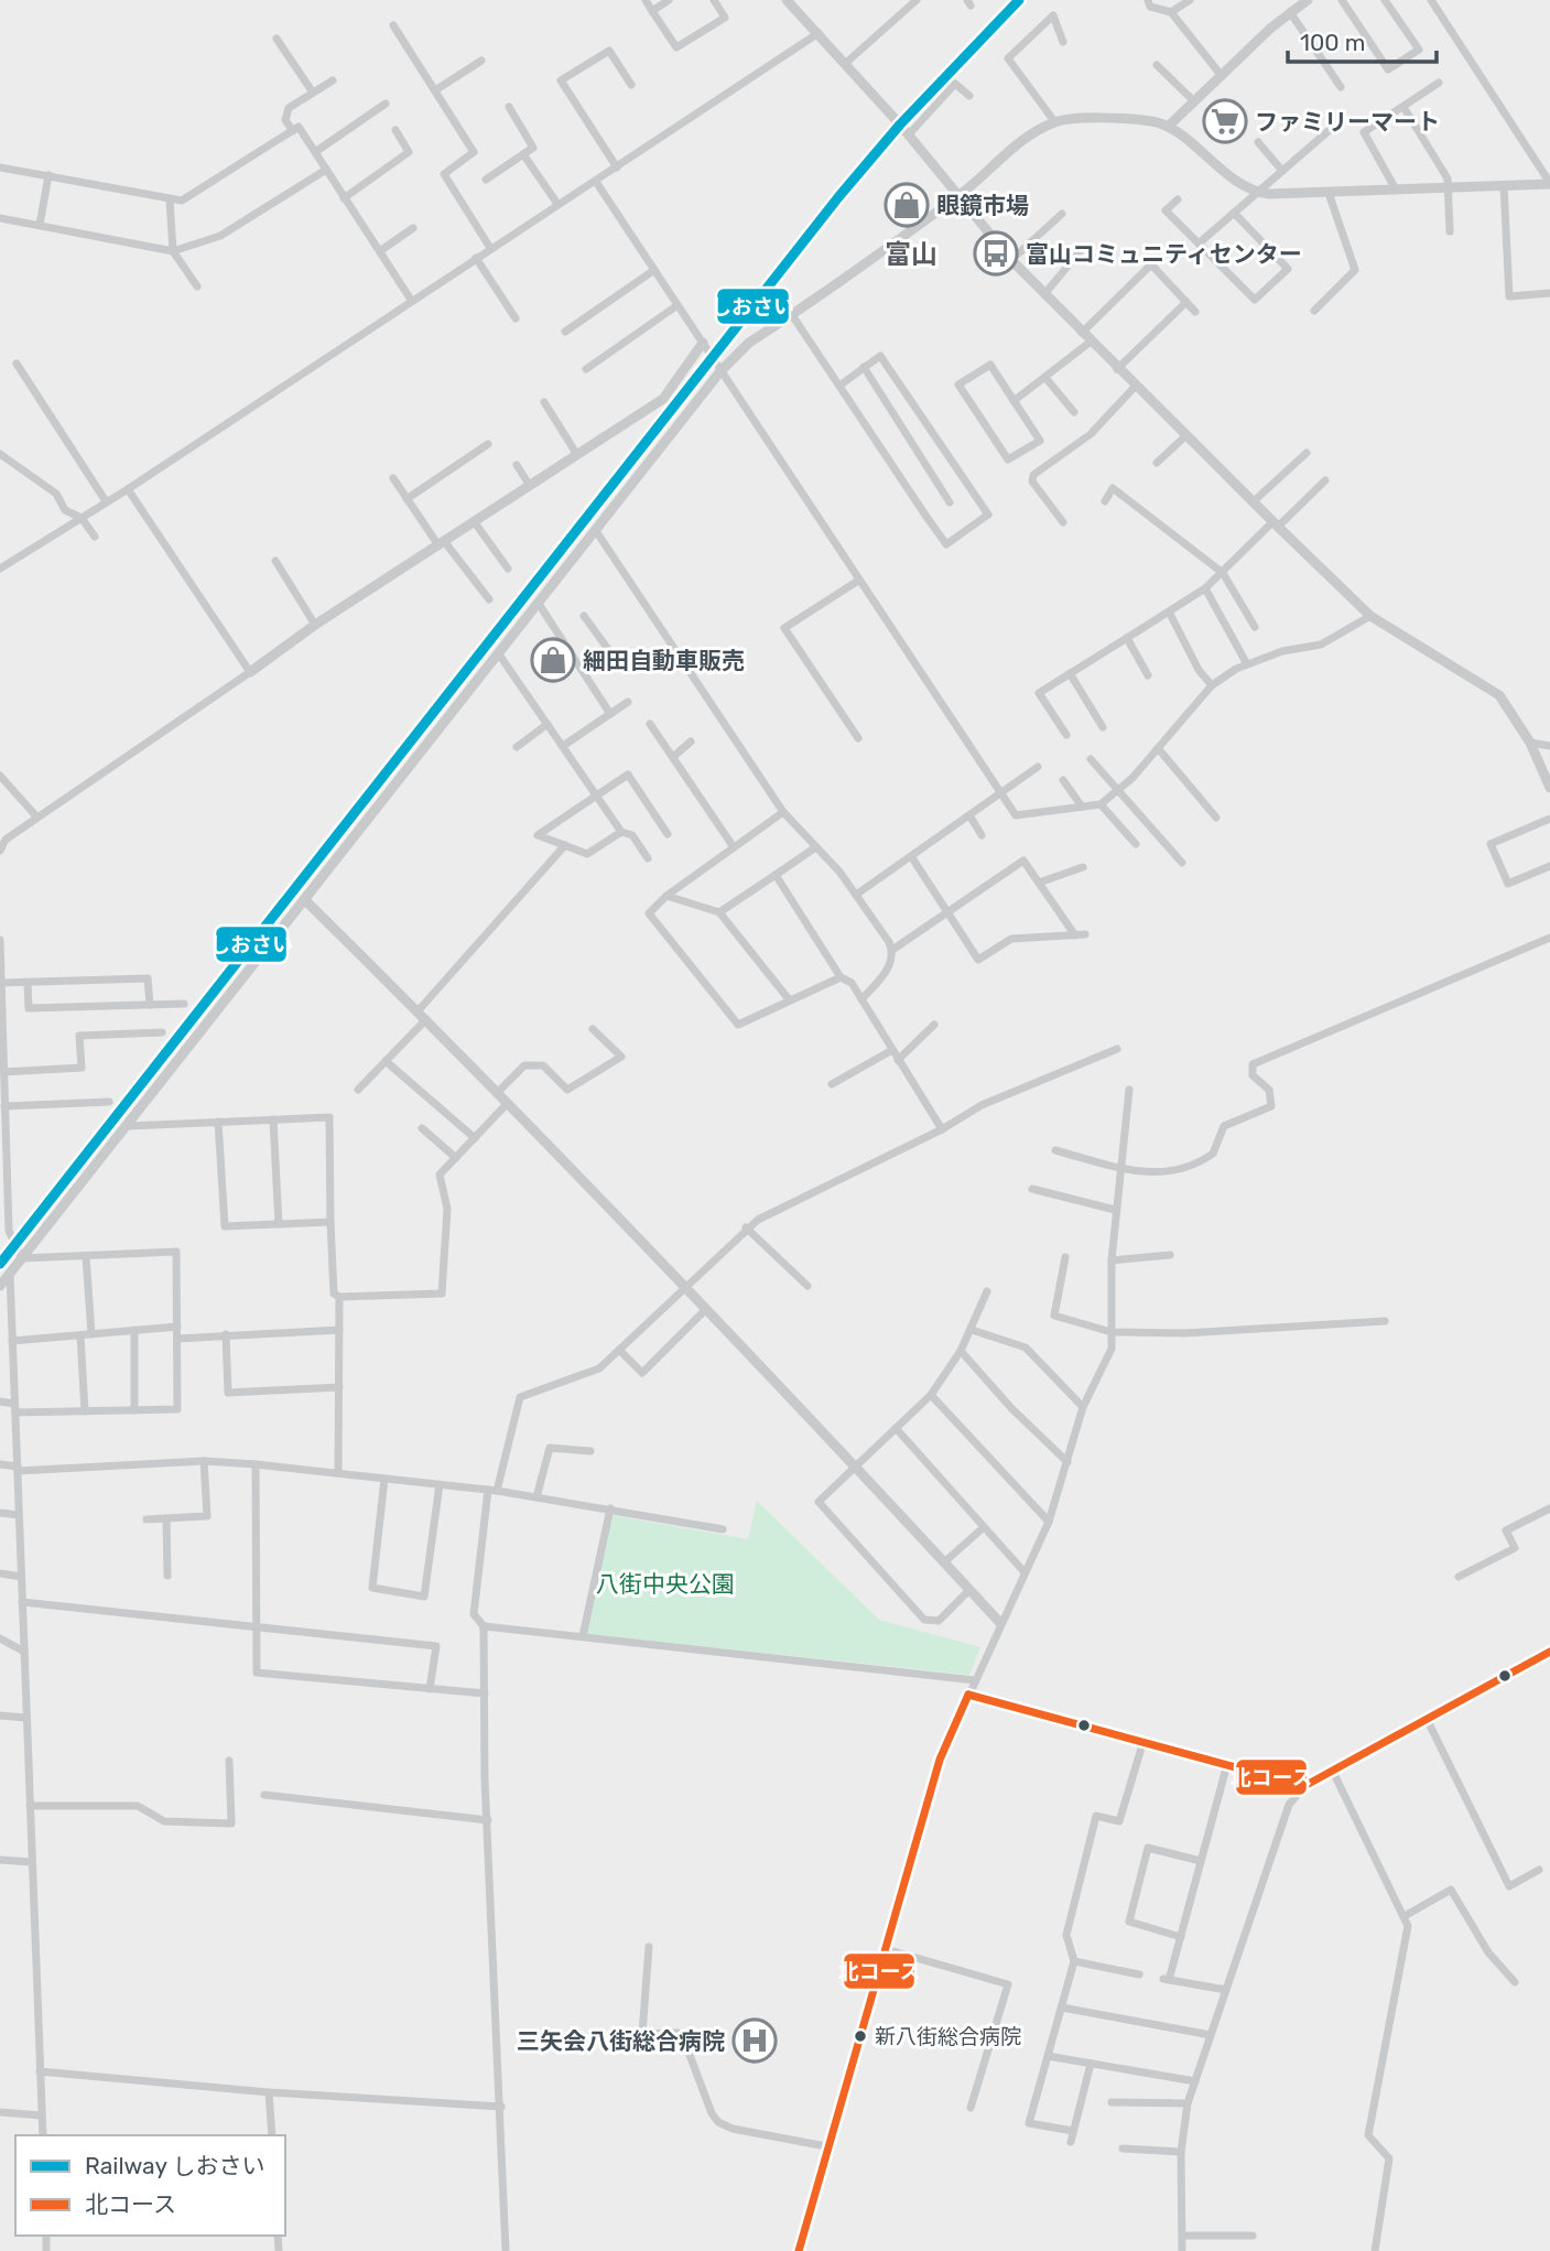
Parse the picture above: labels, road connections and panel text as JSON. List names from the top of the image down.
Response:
{
  "districts": ["富山"],
  "parks": ["八街中央公園"],
  "places": {
    "supermarket": ["ファミリーマート"],
    "shop": ["眼鏡市場", "細田自動車販売"],
    "bus stop": ["富山コミュニティセンター"],
    "other": ["新八街総合病院"],
    "hospital": ["三矢会八街総合病院"]
  },
  "lines": ["rail line しおさい", "transit line 北コース"],
  "legend": ["Railway しおさい", "北コース"],
  "scale_bar": "100 m"
}
